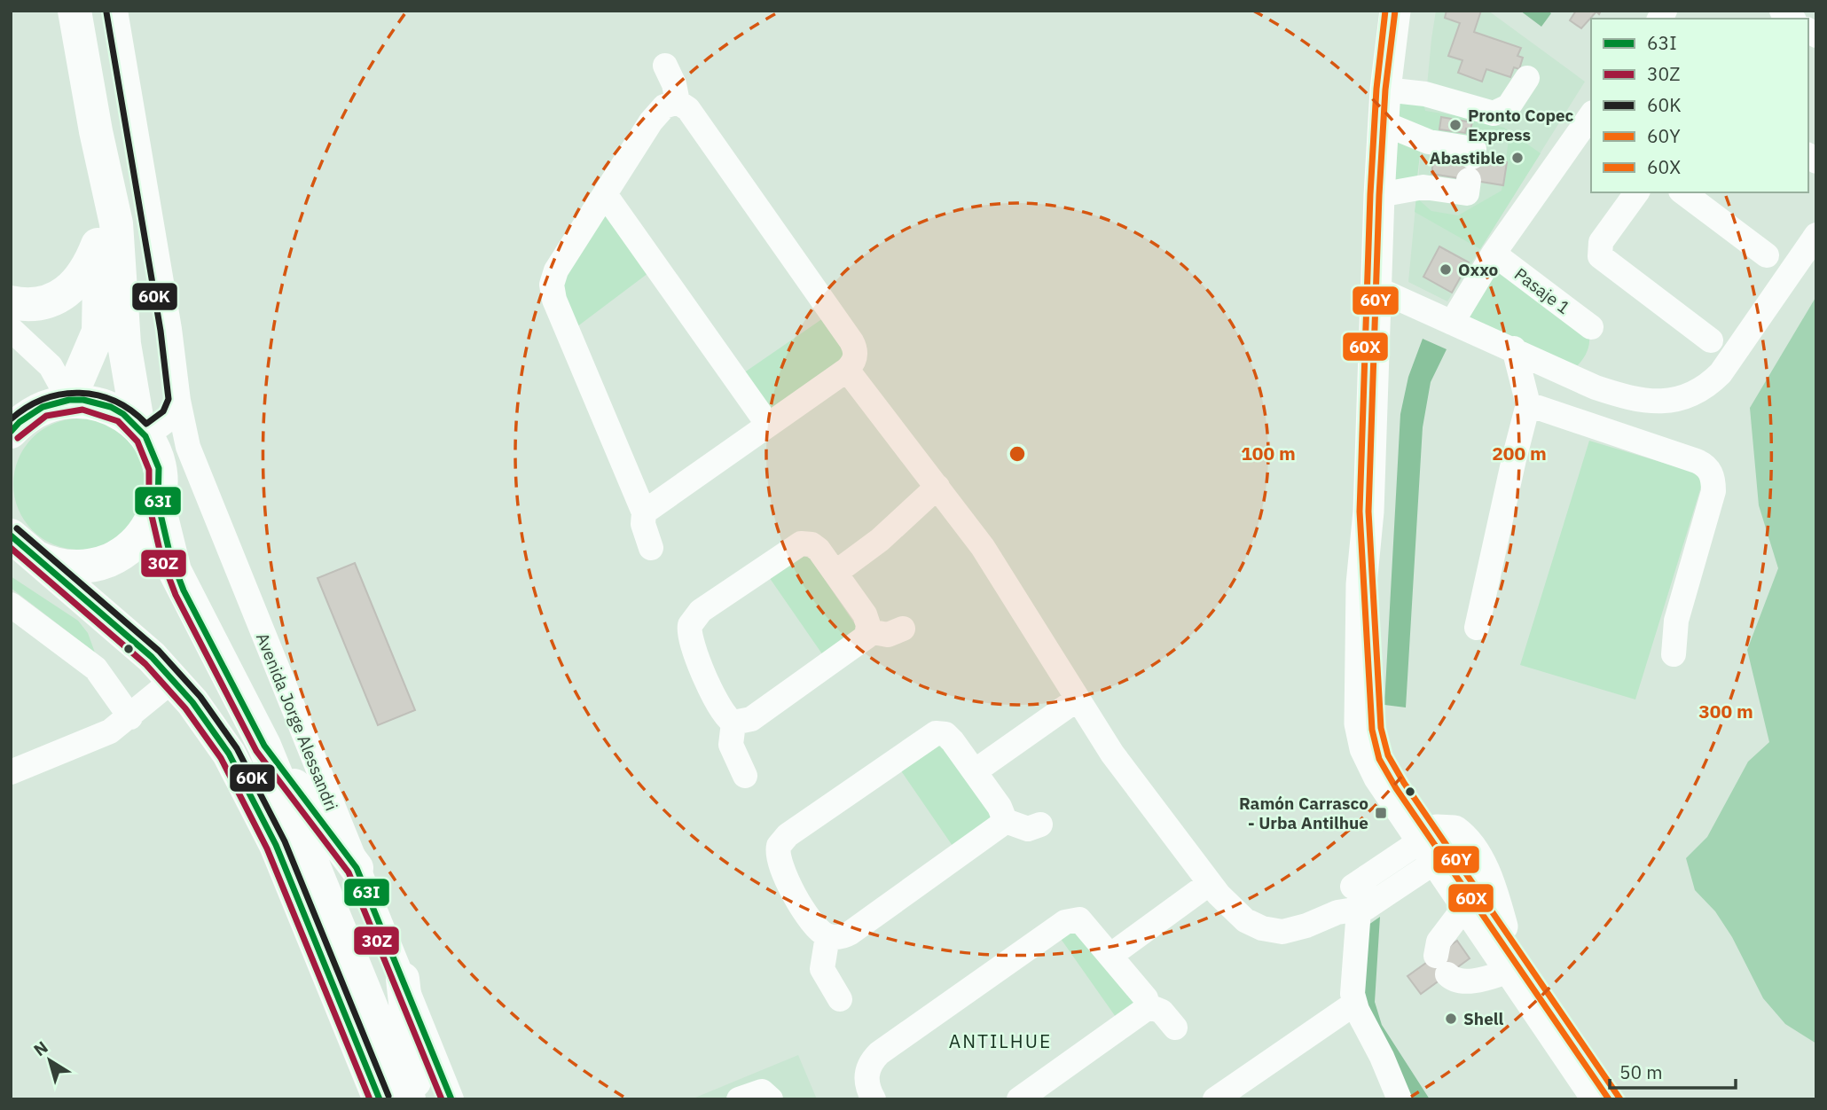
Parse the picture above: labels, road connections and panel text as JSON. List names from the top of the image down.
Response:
{
  "streets": {
    "street": ["Pasaje 1", "Avenida Jorge Alessandri"]
  },
  "districts": ["ANTILHUE"],
  "places": {
    "other": [
      "Pronto Copec Express",
      "Abastible",
      "Oxxo",
      "Shell"
    ],
    "transit": ["Ramón Carrasco - Urba Antilhue"]
  },
  "lines": [
    "transit line 60Y",
    "transit line 60X",
    "transit line 60K",
    "transit line 63I",
    "transit line 30Z"
  ],
  "legend": [
    "63I",
    "30Z",
    "60K",
    "60Y",
    "60X"
  ],
  "scale_bar": "50 m",
  "north": "top left",
  "rings": ["100 m", "200 m", "300 m"]
}
